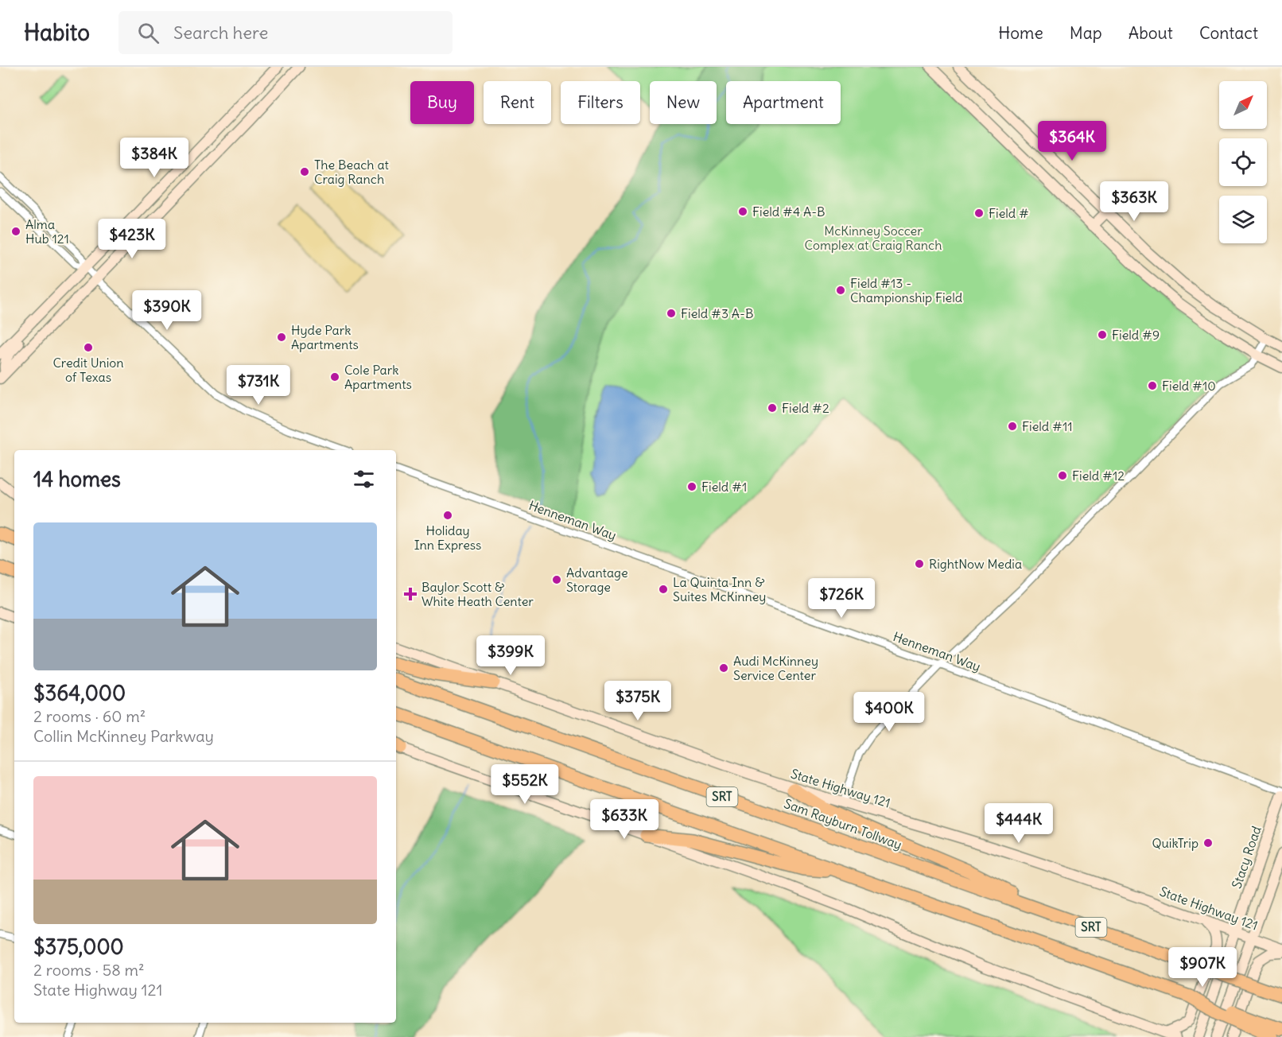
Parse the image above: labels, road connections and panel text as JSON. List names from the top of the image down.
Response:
{
  "streets": {
    "highway": ["SRT", "Sam Rayburn Tollway"],
    "main road": ["State Highway 121", "Stacy Road"],
    "street": ["Henneman Way"]
  },
  "crossings": [
    ["State Highway 121", "Stacy Road"]
  ],
  "parks": ["McKinney Soccer Complex at Craig Ranch"],
  "places": {
    "other": [
      "The Beach at Craig Ranch",
      "Field #4 A-B",
      "Field #",
      "Alma Hub 121",
      "Field #13 - Championship Field",
      "Field #3 A-B",
      "Field #9",
      "Hyde Park Apartments",
      "Credit Union of Texas",
      "Cole Park Apartments",
      "Field #10",
      "Field #2",
      "Field #11",
      "Field #12",
      "Field #1",
      "Holiday Inn Express",
      "RightNow Media",
      "Advantage Storage",
      "La Quinta Inn & Suites McKinney",
      "Audi McKinney Service Center",
      "QuikTrip"
    ],
    "health": ["Baylor Scott & White Heath Center"]
  },
  "north": "top right",
  "page": {
    "header": "Habito",
    "search": "Search here",
    "nav": [
      "Home",
      "Map",
      "About",
      "Contact"
    ],
    "chip": [
      "Buy",
      "Rent",
      "Filters",
      "New",
      "Apartment"
    ],
    "price": [
      "$364K",
      "$384K",
      "$363K",
      "$423K",
      "$390K",
      "$731K",
      "$726K",
      "$399K",
      "$375K",
      "$400K",
      "$552K",
      "$633K",
      "$444K",
      "$907K"
    ],
    "heading": "14 homes",
    "list": [
      {
        "name": "$364,000",
        "note": "2 rooms · 60 m² · Collin McKinney Parkway"
      },
      {
        "name": "$375,000",
        "note": "2 rooms · 58 m² · State Highway 121"
      }
    ]
  }
}
